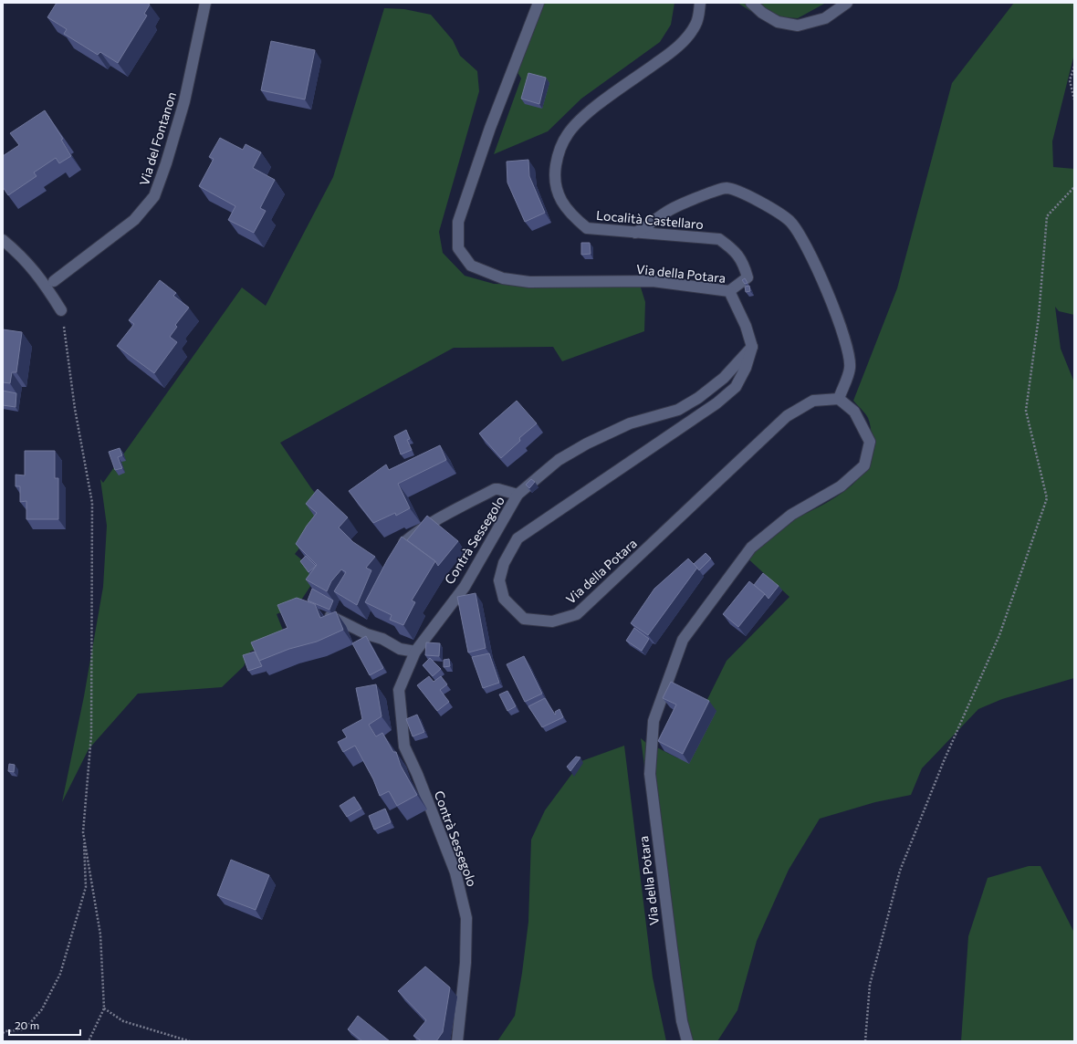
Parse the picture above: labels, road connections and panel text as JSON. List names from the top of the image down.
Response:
{
  "streets": {
    "street": [
      "Via del Fontanon",
      "Località Castellaro",
      "Via della Potara",
      "Contrà Sessegolo"
    ]
  },
  "crossings": [
    ["Località Castellaro", "Via della Potara"],
    ["Via della Potara", "Contrà Sessegolo"]
  ],
  "scale_bar": "20 m"
}
